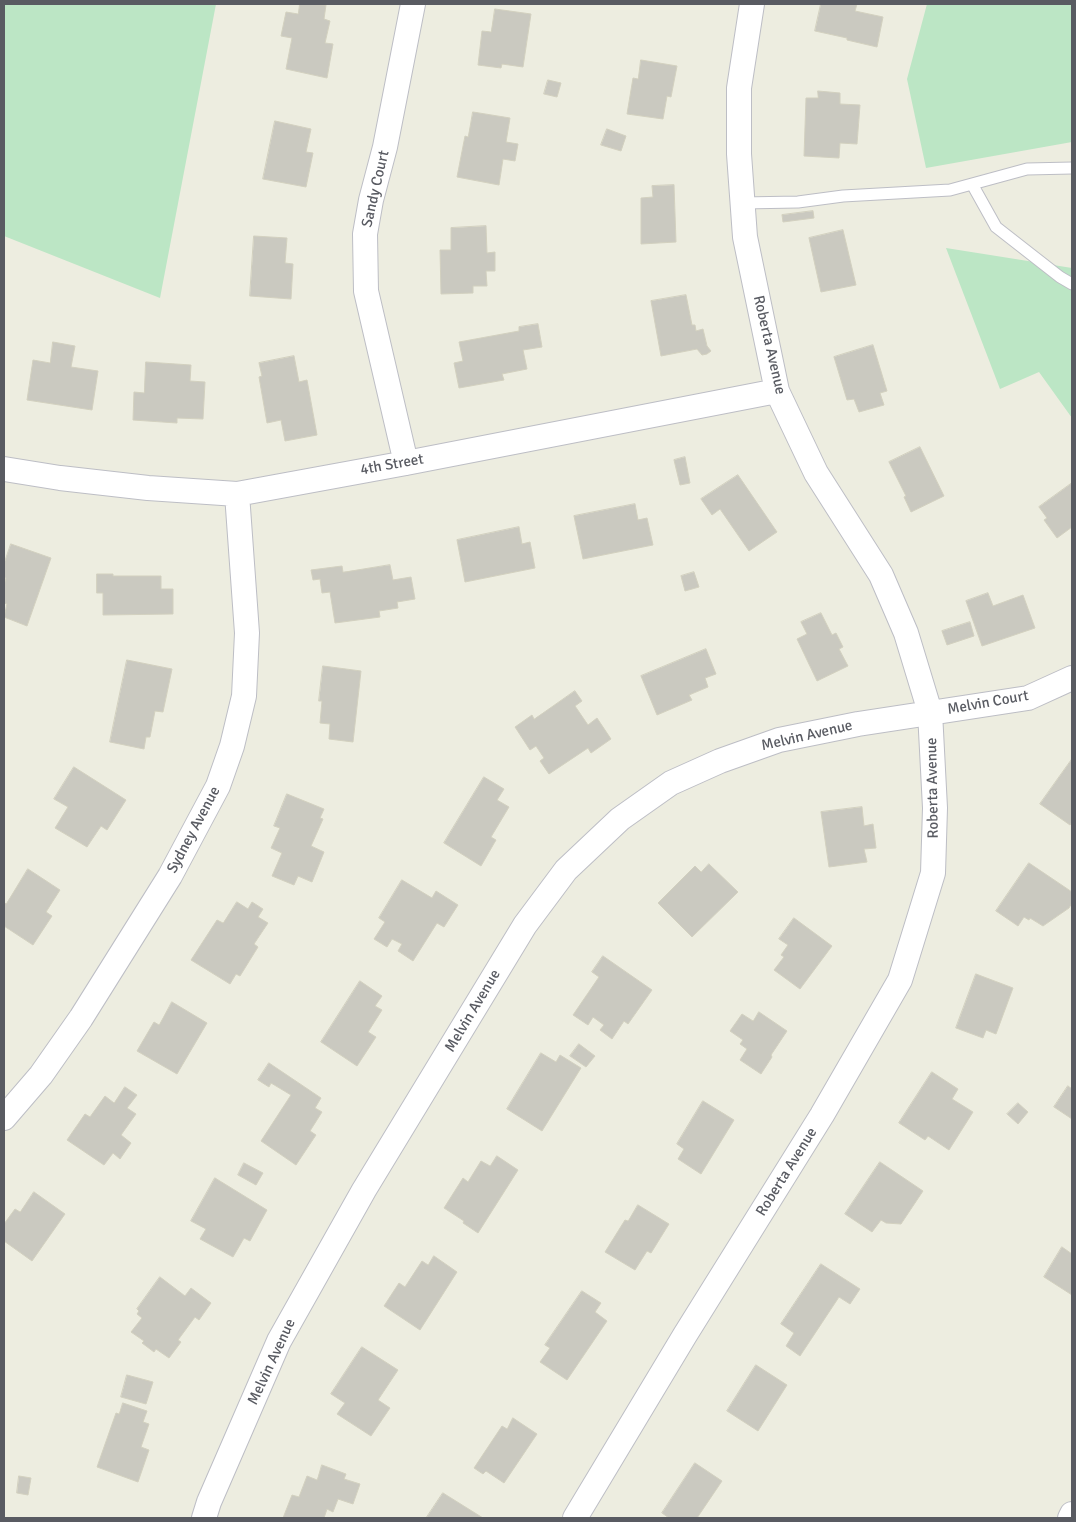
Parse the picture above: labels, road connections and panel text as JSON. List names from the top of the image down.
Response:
{
  "streets": {
    "street": [
      "Sandy Court",
      "Roberta Avenue",
      "4th Street",
      "Melvin Court",
      "Melvin Avenue",
      "Sydney Avenue"
    ]
  },
  "crossings": [
    ["Sandy Court", "4th Street"],
    ["Roberta Avenue", "4th Street"],
    ["Roberta Avenue", "Melvin Court"],
    ["Roberta Avenue", "Melvin Avenue"],
    ["4th Street", "Sydney Avenue"],
    ["Melvin Court", "Melvin Avenue"]
  ]
}
